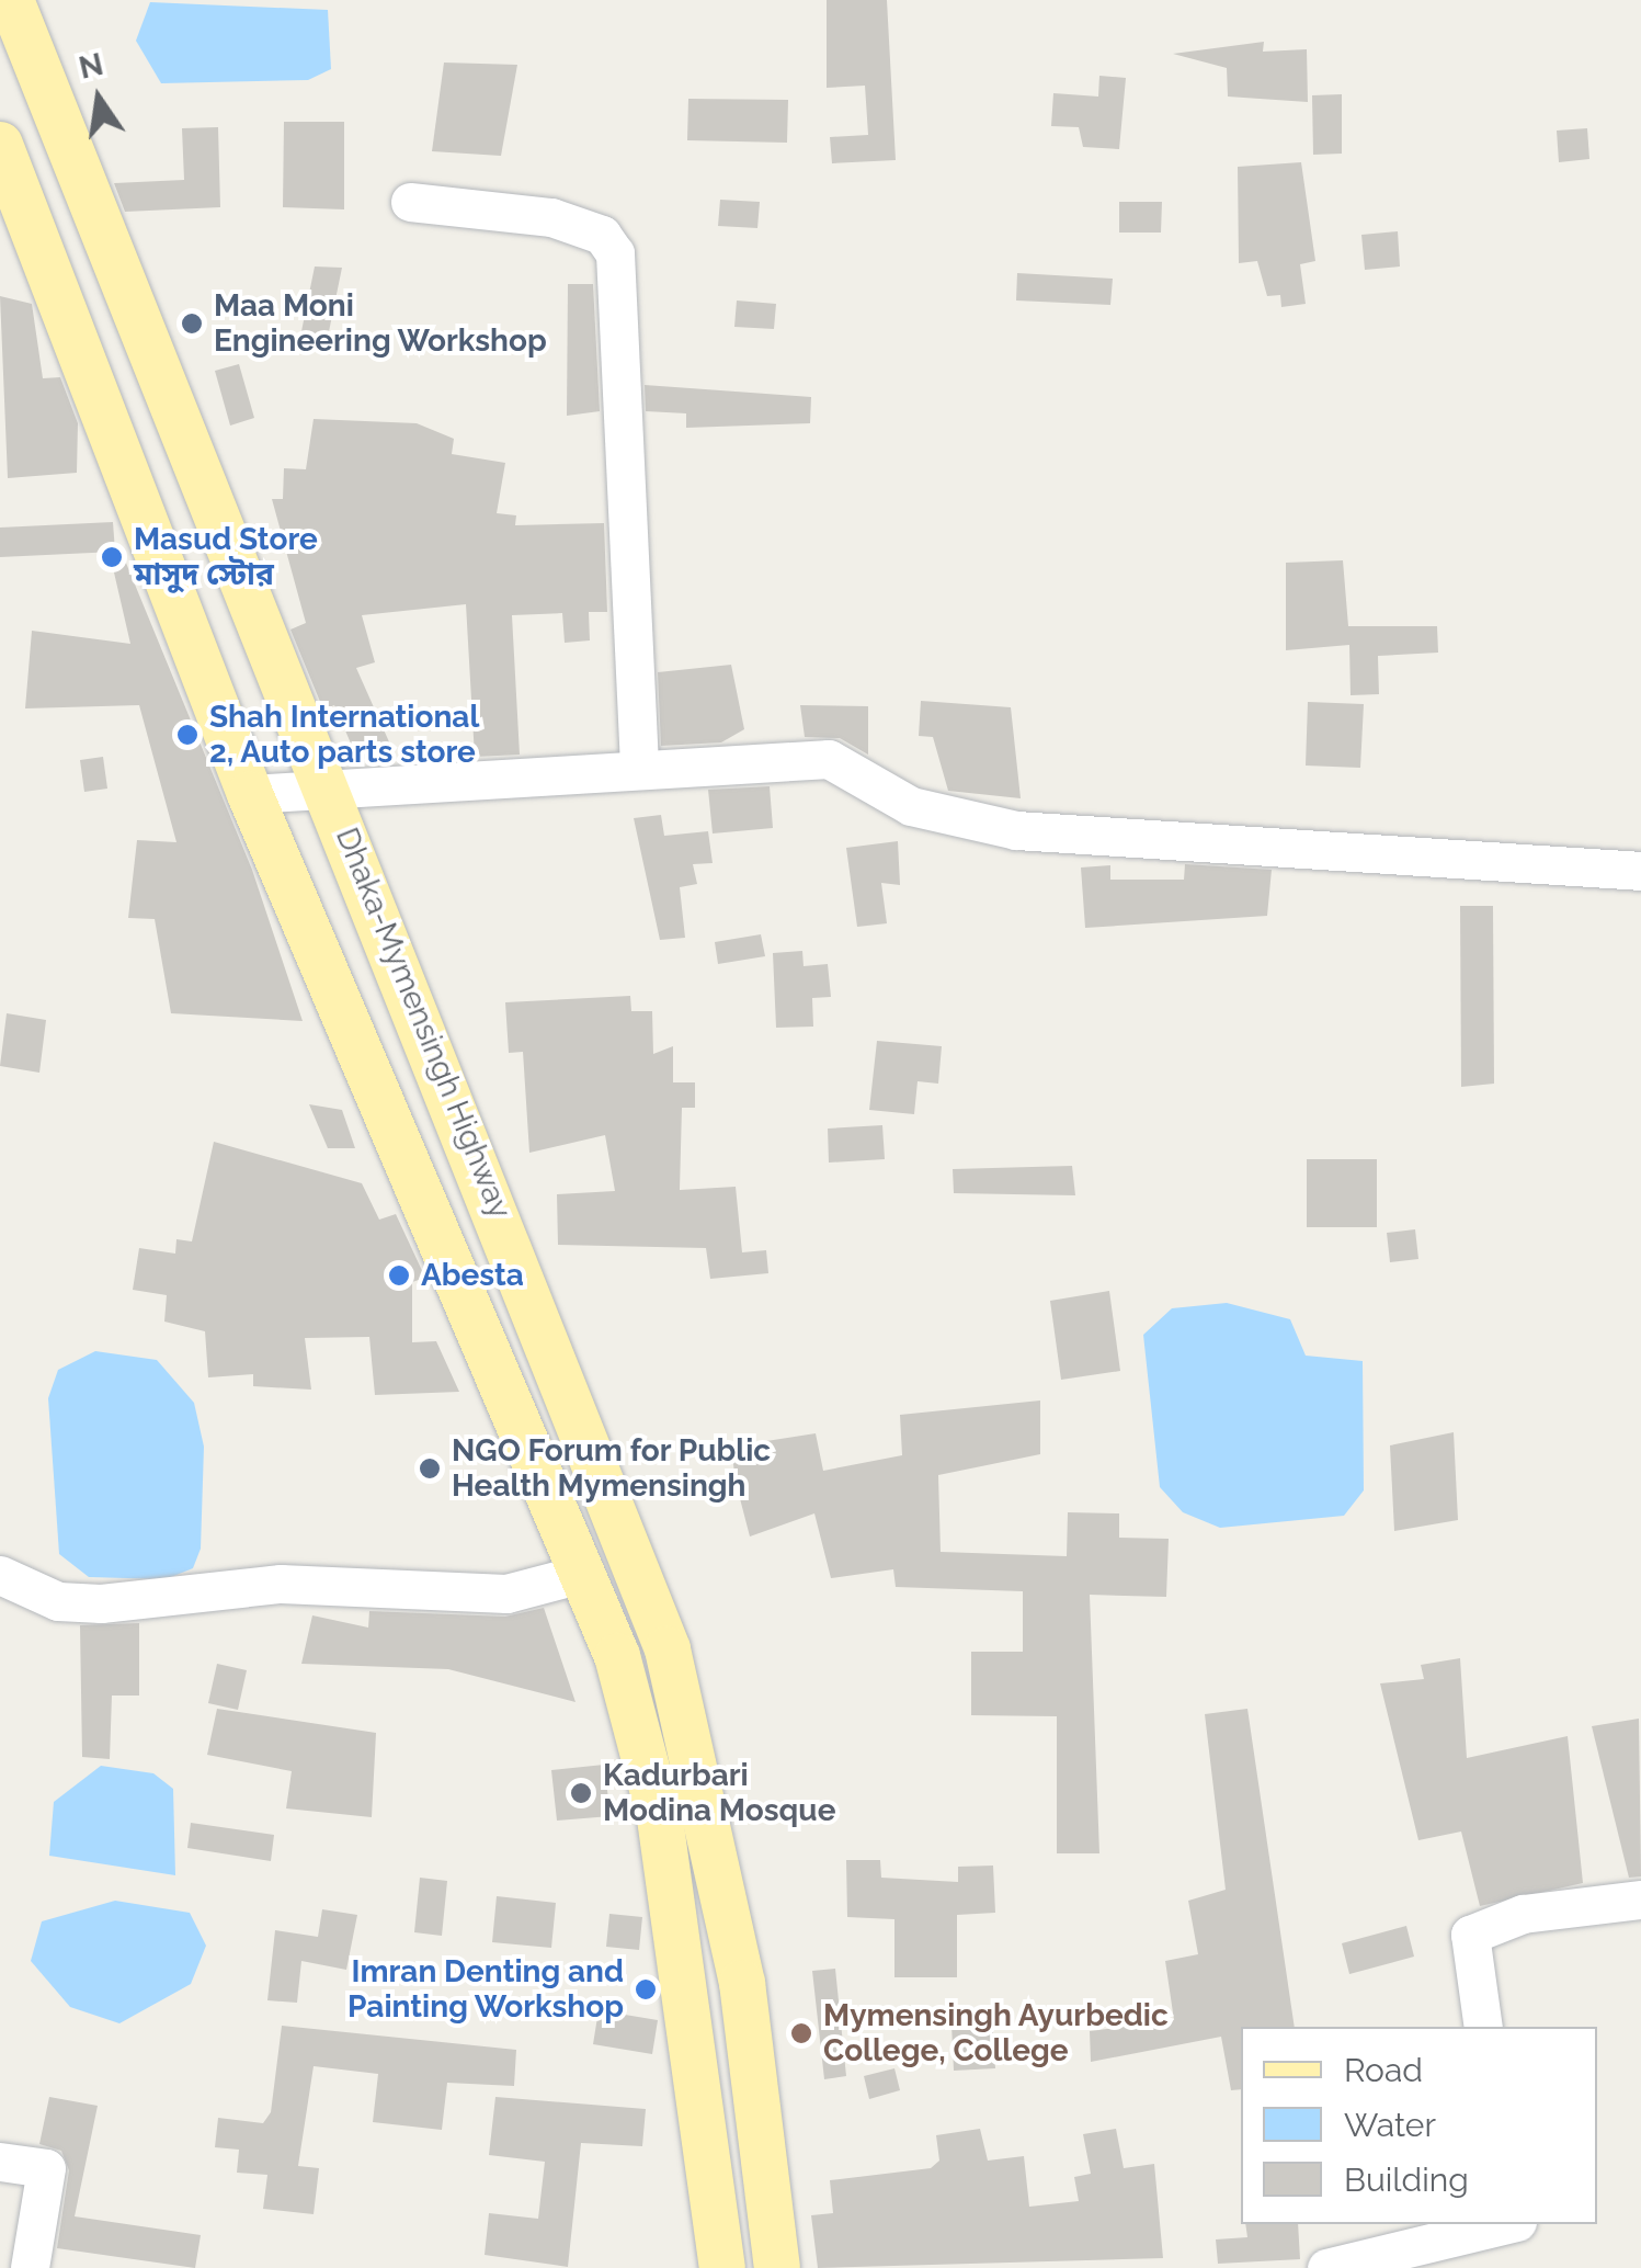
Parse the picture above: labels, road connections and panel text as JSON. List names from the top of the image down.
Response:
{
  "streets": {
    "main road": ["Dhaka-Mymensingh Highway"]
  },
  "places": [
    "Maa Moni Engineering Workshop",
    "Masud Store মাসুদ স্টোর",
    "Shah International 2, Auto parts store",
    "Abesta",
    "NGO Forum for Public Health Mymensingh",
    "Kadurbari Modina Mosque",
    "Imran Denting and Painting Workshop",
    "Mymensingh Ayurbedic College, College"
  ],
  "legend": ["Road", "Water", "Building"],
  "north": "top"
}
